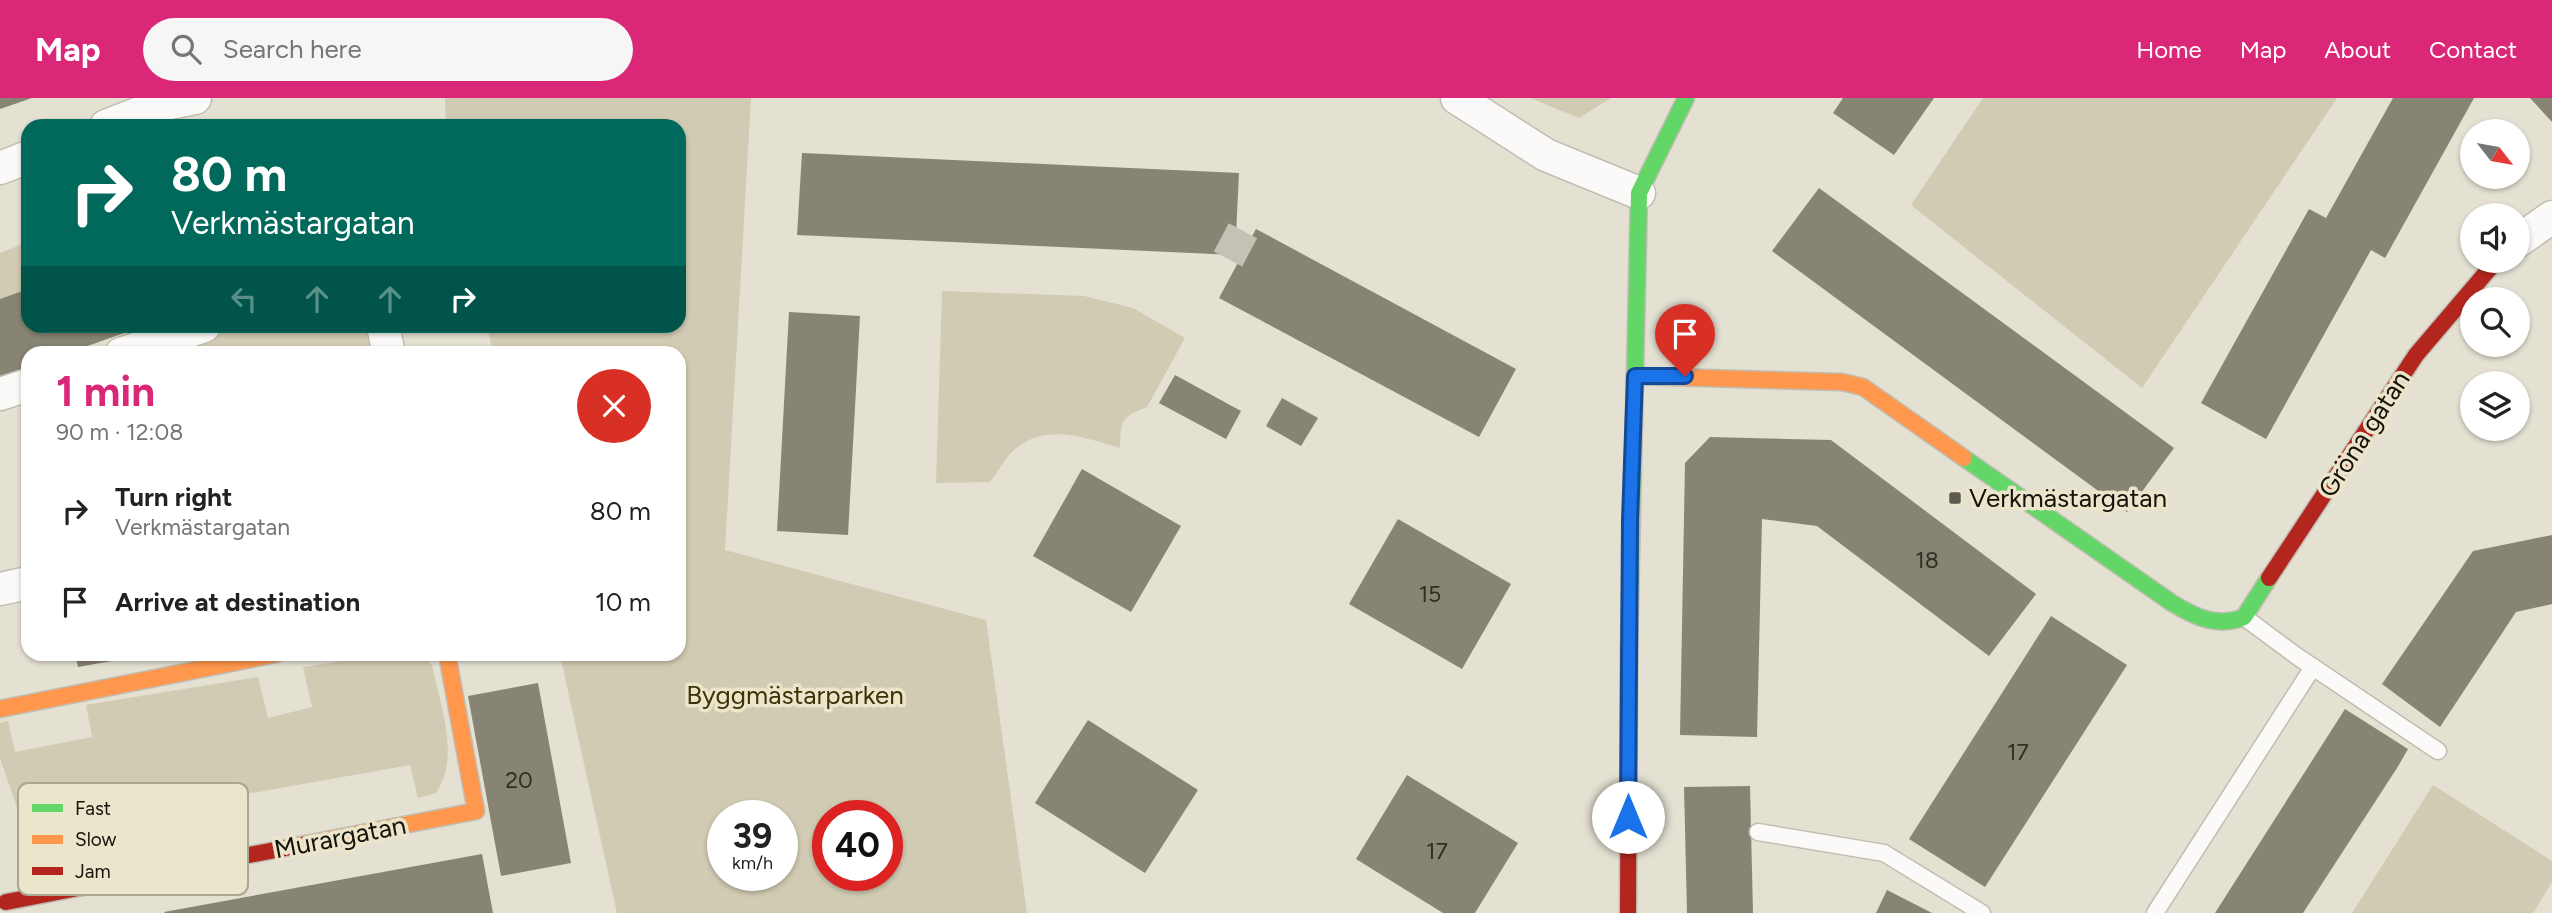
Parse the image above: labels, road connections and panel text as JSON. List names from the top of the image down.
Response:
{
  "streets": {
    "street": ["Gröna gatan", "Murargatan"]
  },
  "parks": ["Byggmästarparken"],
  "places": {
    "transit": ["Verkmästargatan"]
  },
  "house_numbers": [
    "18",
    "15",
    "17",
    "20",
    "17"
  ],
  "legend": ["Fast", "Slow", "Jam"],
  "north": "bottom right",
  "page": {
    "header": "Map",
    "search": "Search here",
    "nav": [
      "Home",
      "Map",
      "About",
      "Contact"
    ],
    "turn": ["80 m", "Verkmästargatan"],
    "heading": ["1 min", "90 m · 12:08"],
    "list": [
      {
        "name": "Turn right",
        "note": "Verkmästargatan",
        "value": "80 m"
      },
      {
        "name": "Arrive at destination",
        "value": "10 m"
      }
    ],
    "speed": "39 km/h",
    "limit": "40"
  }
}
